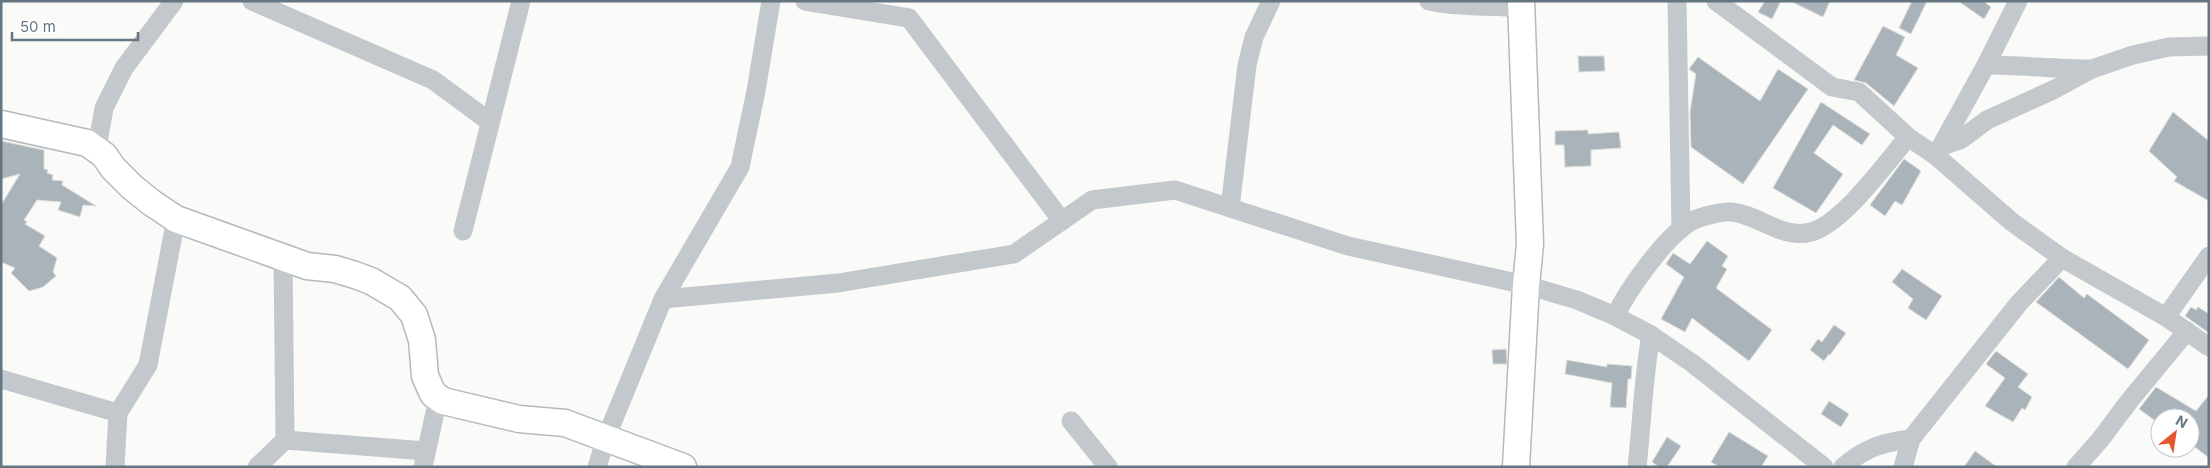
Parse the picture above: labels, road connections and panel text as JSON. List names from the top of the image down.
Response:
{
  "scale_bar": "50 m",
  "north": "top right"
}
